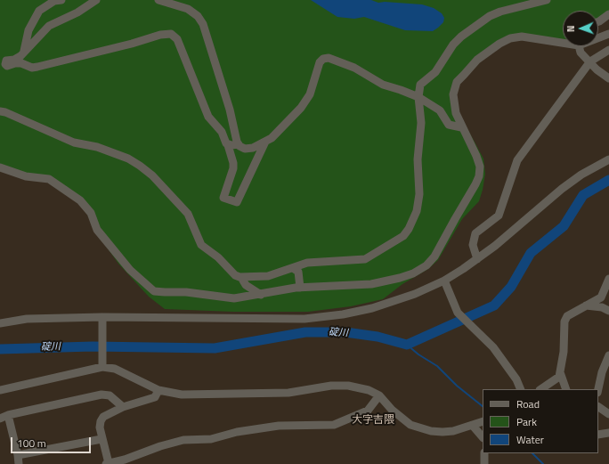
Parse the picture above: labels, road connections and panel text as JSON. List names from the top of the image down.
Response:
{
  "districts": ["大字吉隈"],
  "water": ["碇川"],
  "legend": ["Road", "Park", "Water"],
  "scale_bar": "100 m",
  "north": "left"
}
